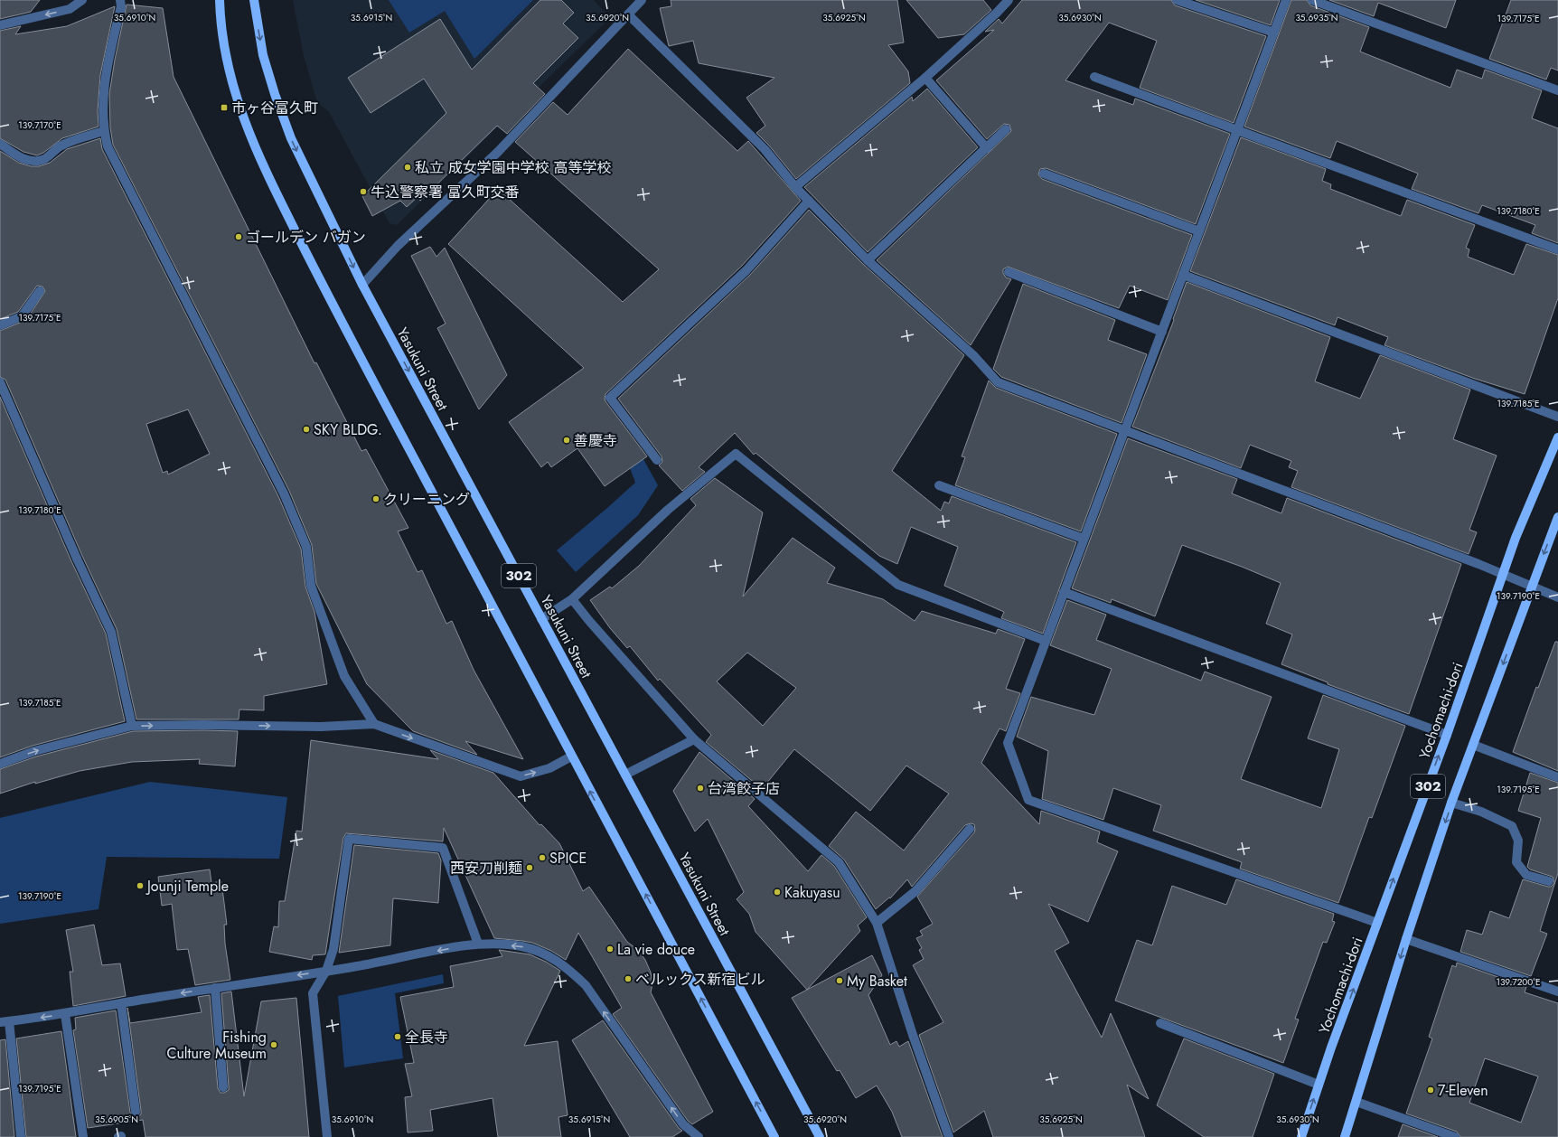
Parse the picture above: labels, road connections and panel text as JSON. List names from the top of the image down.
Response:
{
  "streets": {
    "main road": ["Yasukuni Street", "302", "Yochomachi-dori"]
  },
  "places": {
    "transit": ["市ヶ谷富久町"],
    "other": [
      "私立 成女学園中学校 高等学校",
      "牛込警察署 富久町交番",
      "ゴールデン バガン",
      "SKY BLDG.",
      "善慶寺",
      "クリーニング",
      "台湾餃子店",
      "SPICE",
      "西安刀削麺",
      "Jounji Temple",
      "Kakuyasu",
      "La vie douce",
      "ベルックス新宿ビル",
      "My Basket",
      "全長寺",
      "Fishing Culture Museum",
      "7-Eleven"
    ]
  },
  "coordinates": [
    "35.6910°N",
    "35.6915°N",
    "35.6920°N",
    "35.6925°N",
    "35.6930°N",
    "35.6935°N",
    "139.7175°E",
    "139.7170°E",
    "139.7180°E",
    "139.7185°E",
    "139.7190°E",
    "139.7195°E",
    "139.7200°E",
    "35.6905°N"
  ]
}
